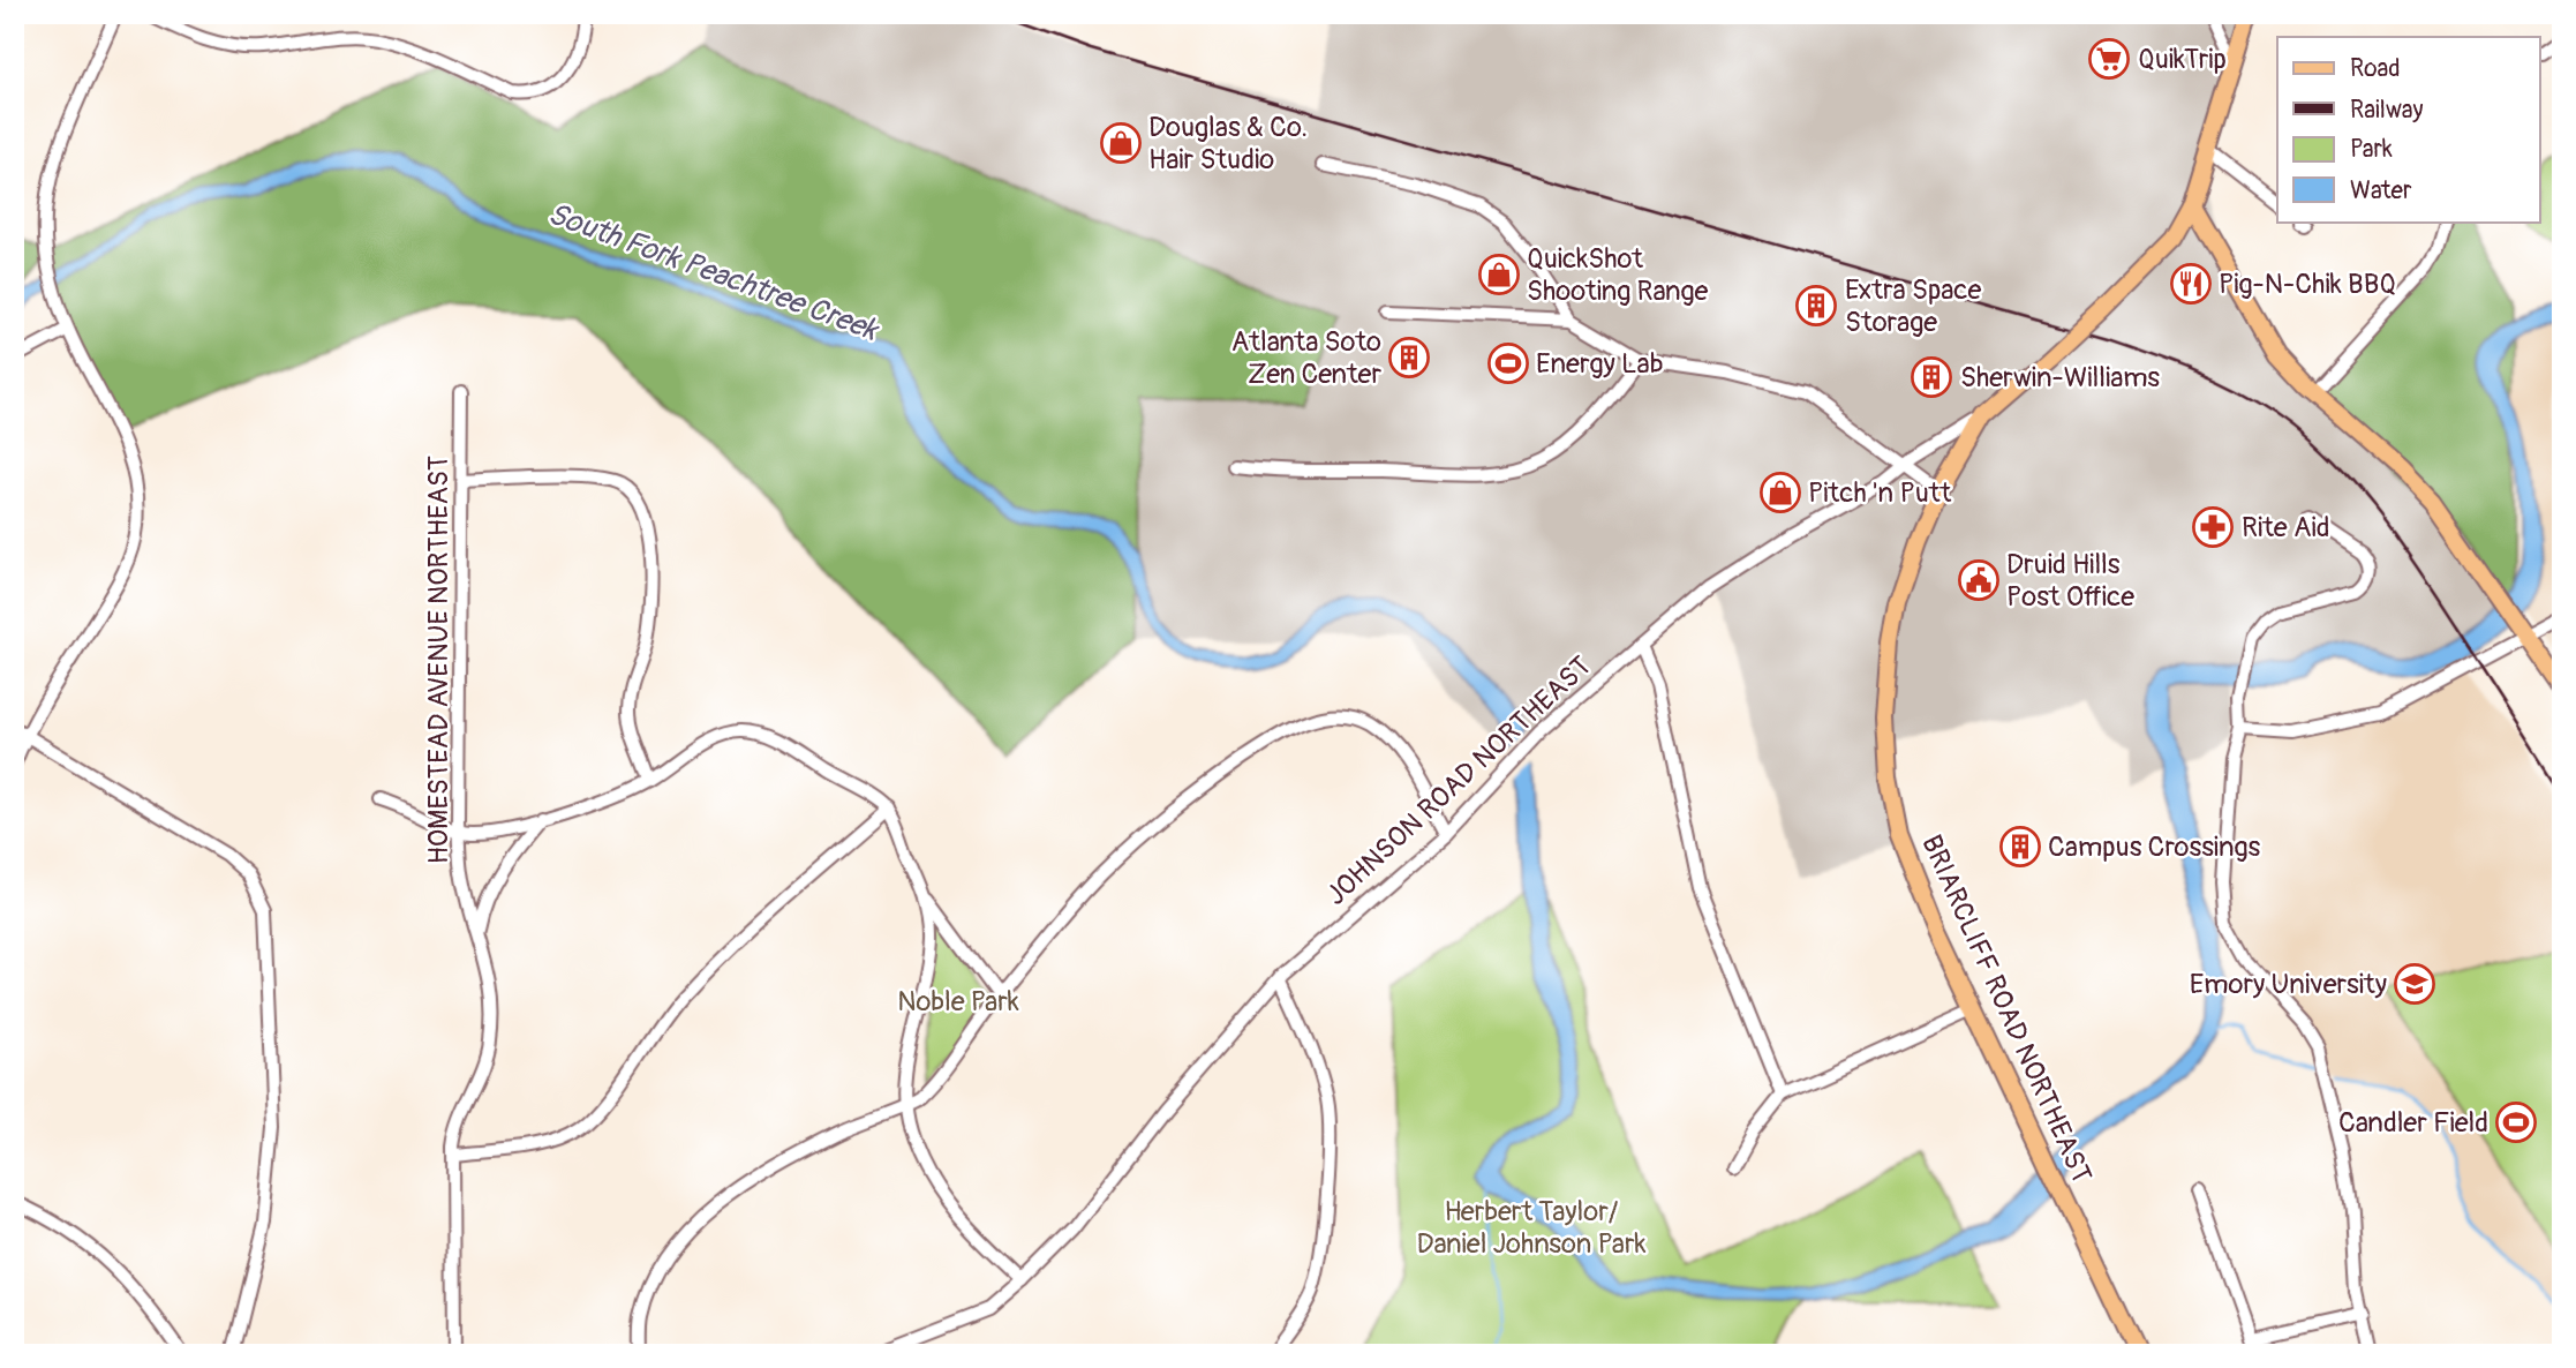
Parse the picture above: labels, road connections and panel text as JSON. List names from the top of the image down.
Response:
{
  "streets": {
    "main road": ["BRIARCLIFF ROAD NORTHEAST"],
    "street": ["HOMESTEAD AVENUE NORTHEAST", "JOHNSON ROAD NORTHEAST"]
  },
  "crossings": [
    ["JOHNSON ROAD NORTHEAST", "BRIARCLIFF ROAD NORTHEAST"]
  ],
  "water": ["South Fork Peachtree Creek"],
  "parks": ["Noble Park", "Herbert Taylor/ Daniel Johnson Park"],
  "places": {
    "supermarket": ["QuikTrip"],
    "shop": ["Douglas & Co. Hair Studio", "QuickShot Shooting Range", "Pitch 'n Putt"],
    "restaurant": ["Pig-N-Chik BBQ"],
    "building": [
      "Extra Space Storage",
      "Atlanta Soto Zen Center",
      "Sherwin-Williams",
      "Campus Crossings"
    ],
    "sports": ["Energy Lab", "Candler Field"],
    "pharmacy": ["Rite Aid"],
    "public building": ["Druid Hills Post Office"],
    "school or university": ["Emory University"]
  },
  "legend": [
    "Road",
    "Railway",
    "Park",
    "Water"
  ]
}
